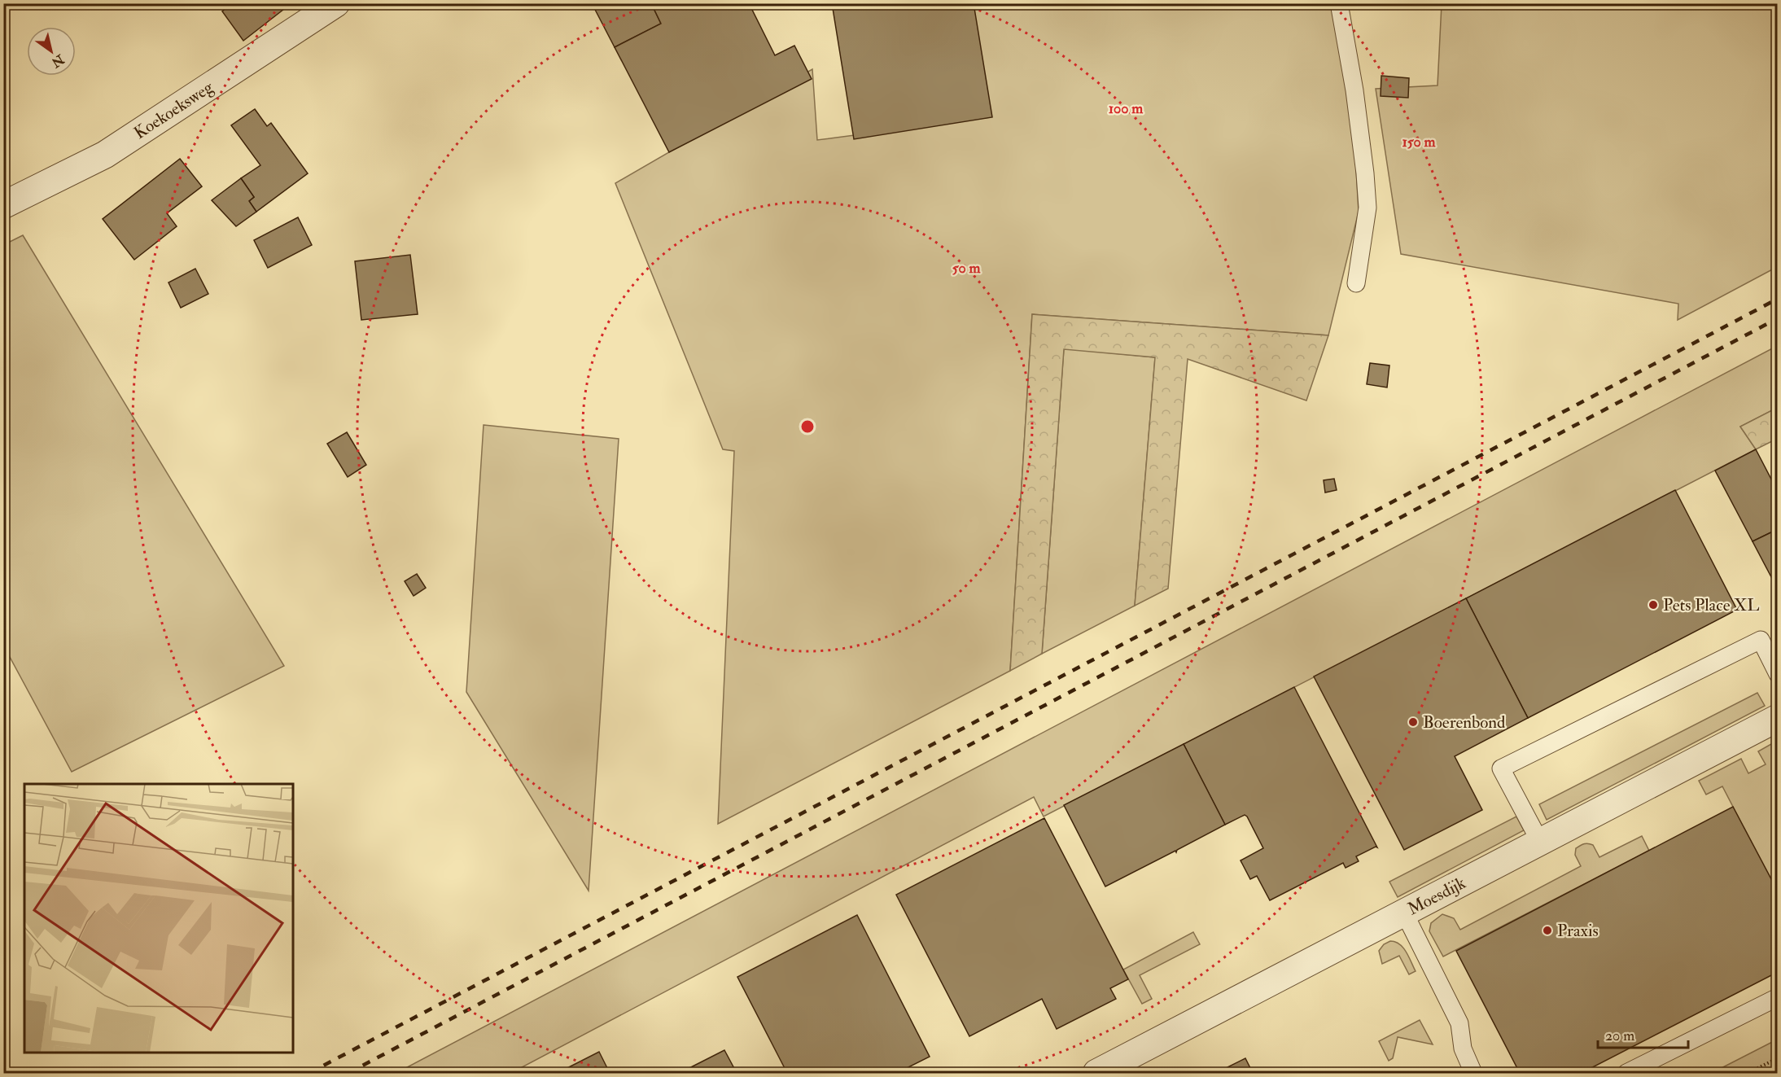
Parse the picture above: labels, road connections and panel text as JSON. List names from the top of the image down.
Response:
{
  "streets": {
    "street": ["Koekoeksweg", "Moesdijk"]
  },
  "places": ["Pets Place XL", "Boerenbond", "Praxis"],
  "scale_bar": "20 m",
  "north": "bottom right",
  "rings": ["100 m", "150 m", "50 m"]
}
